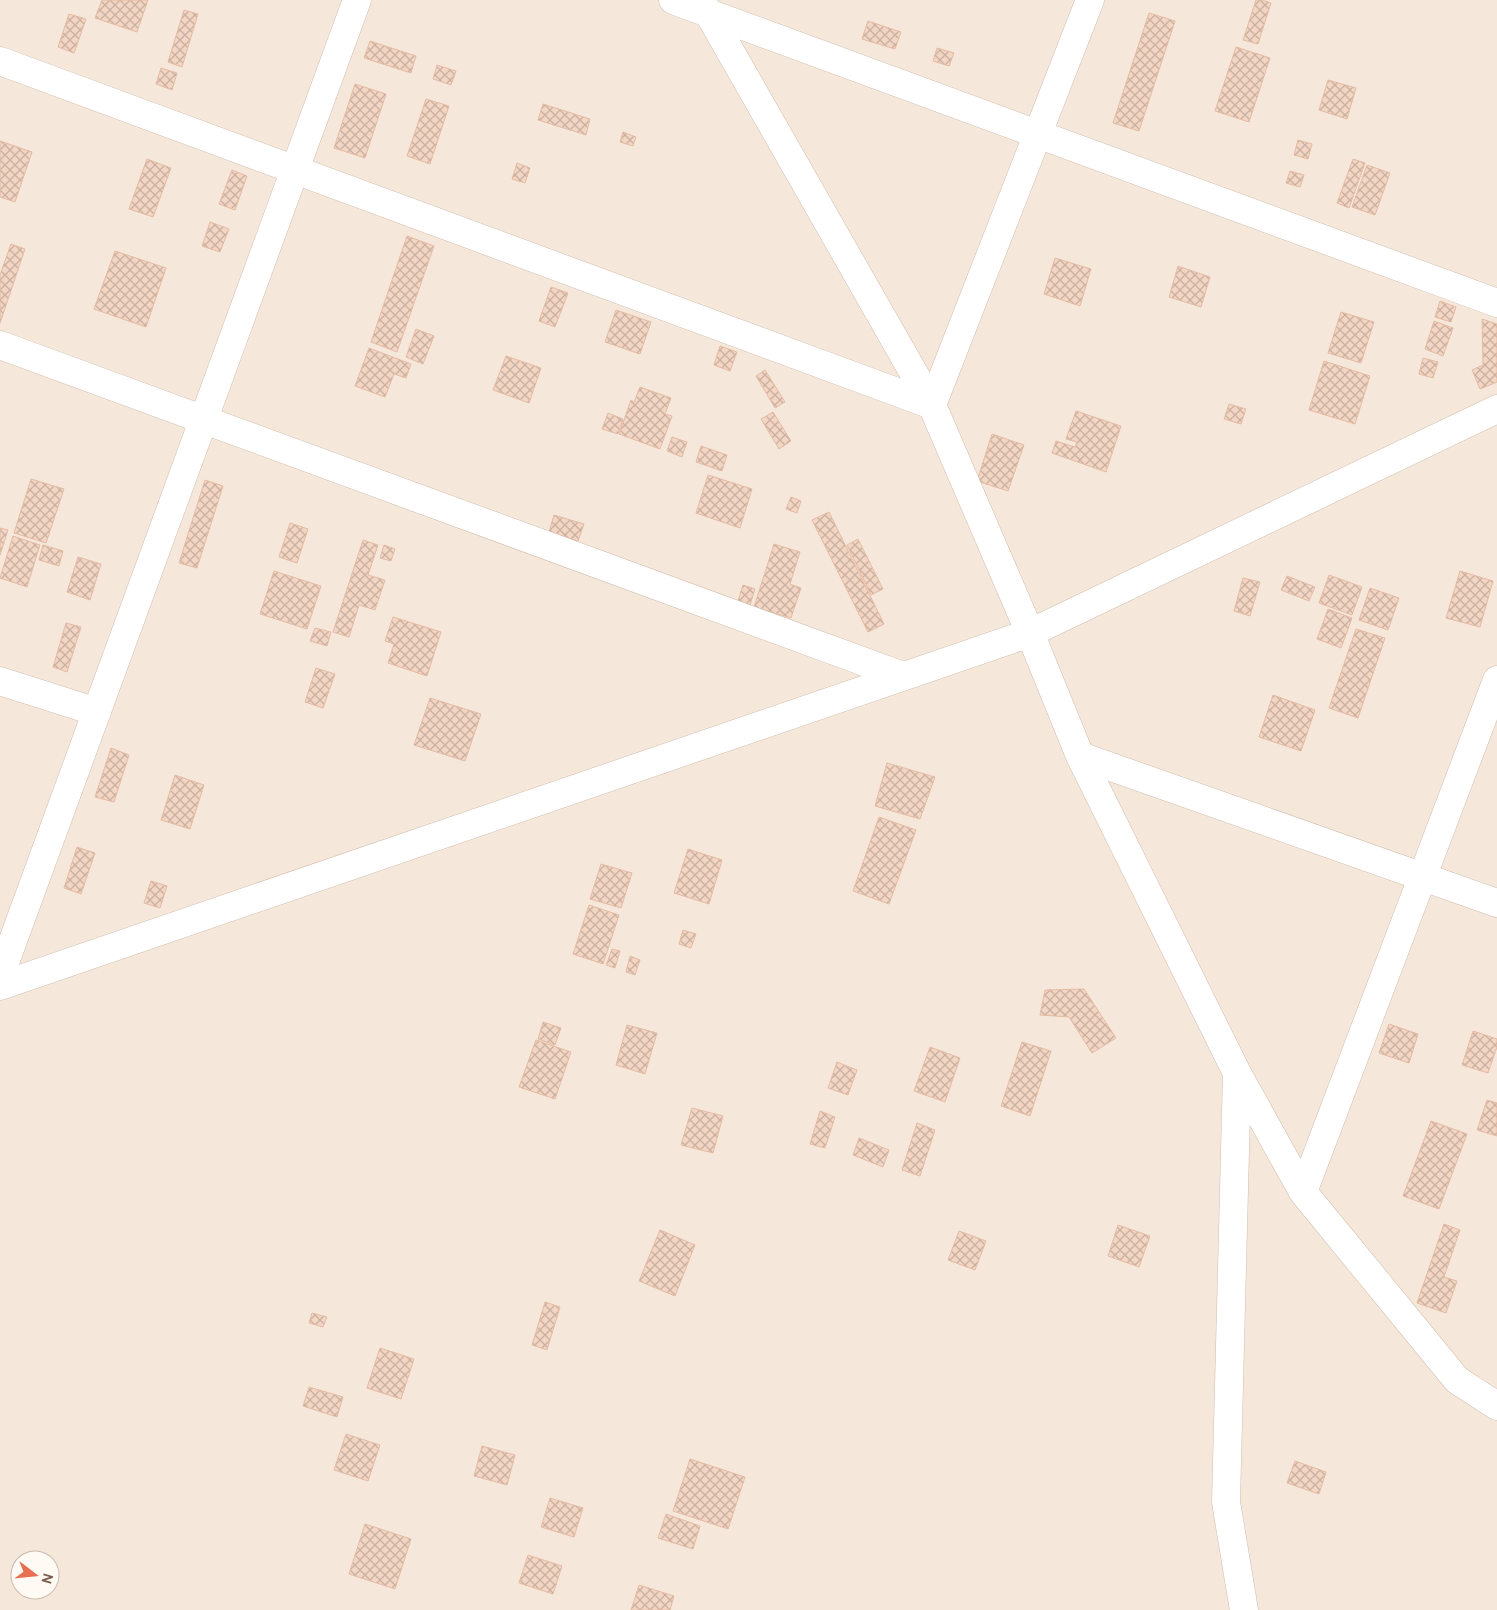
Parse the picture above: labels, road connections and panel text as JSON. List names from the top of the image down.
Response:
{
  "north": "right"
}
